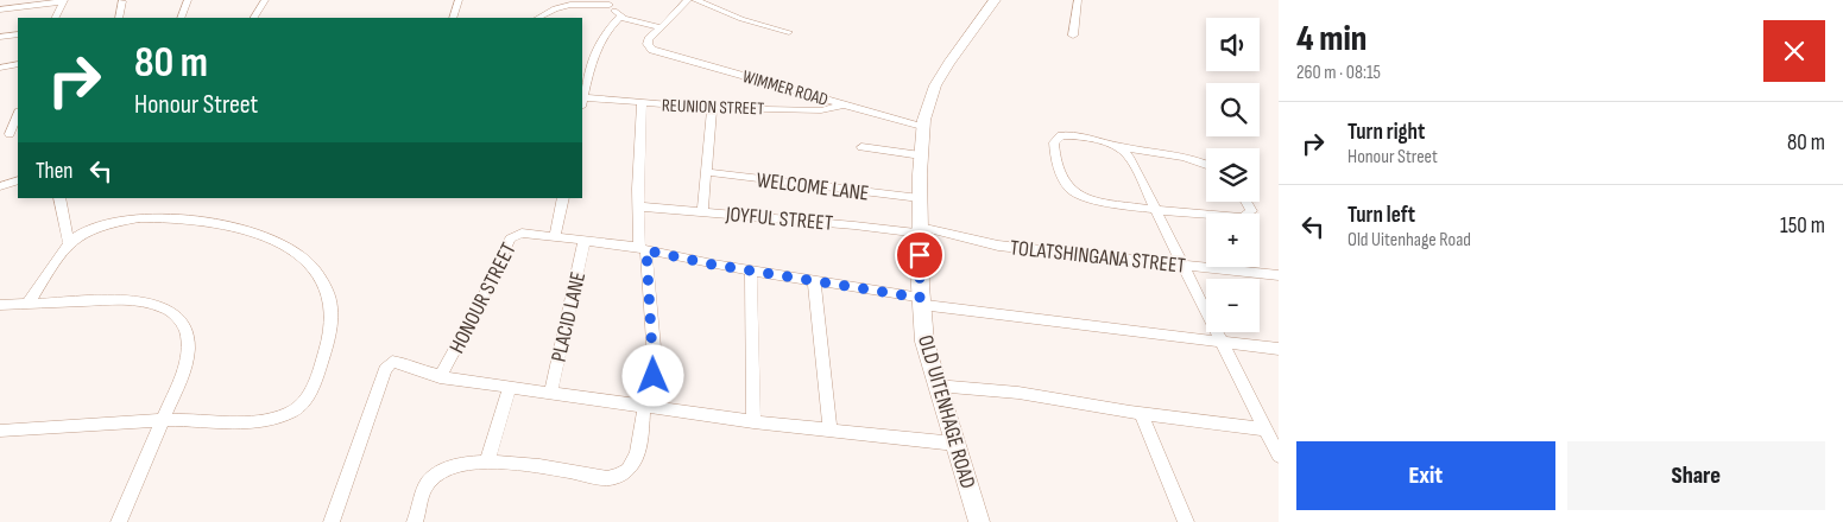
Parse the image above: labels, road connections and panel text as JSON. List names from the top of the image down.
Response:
{
  "streets": {
    "main road": ["OLD UITENHAGE ROAD"],
    "street": [
      "WIMMER ROAD",
      "REUNION STREET",
      "WELCOME LANE",
      "JOYFUL STREET",
      "TOLATSHINGANA STREET",
      "HONOUR STREET",
      "PLACID LANE"
    ]
  },
  "crossings": [
    ["WIMMER ROAD", "REUNION STREET"],
    ["WIMMER ROAD", "OLD UITENHAGE ROAD"],
    ["WELCOME LANE", "OLD UITENHAGE ROAD"],
    ["JOYFUL STREET", "TOLATSHINGANA STREET"],
    ["JOYFUL STREET", "OLD UITENHAGE ROAD"],
    ["TOLATSHINGANA STREET", "OLD UITENHAGE ROAD"],
    ["HONOUR STREET", "PLACID LANE"],
    ["HONOUR STREET", "OLD UITENHAGE ROAD"]
  ],
  "page": {
    "heading": ["4 min", "260 m · 08:15"],
    "map_buttons": ["+", "−"],
    "turn": ["80 m", "Honour Street"],
    "list": [
      {
        "name": "Turn right",
        "note": "Honour Street",
        "value": "80 m"
      },
      {
        "name": "Turn left",
        "note": "Old Uitenhage Road",
        "value": "150 m"
      }
    ],
    "then": "Then",
    "buttons": ["Exit", "Share"]
  }
}
